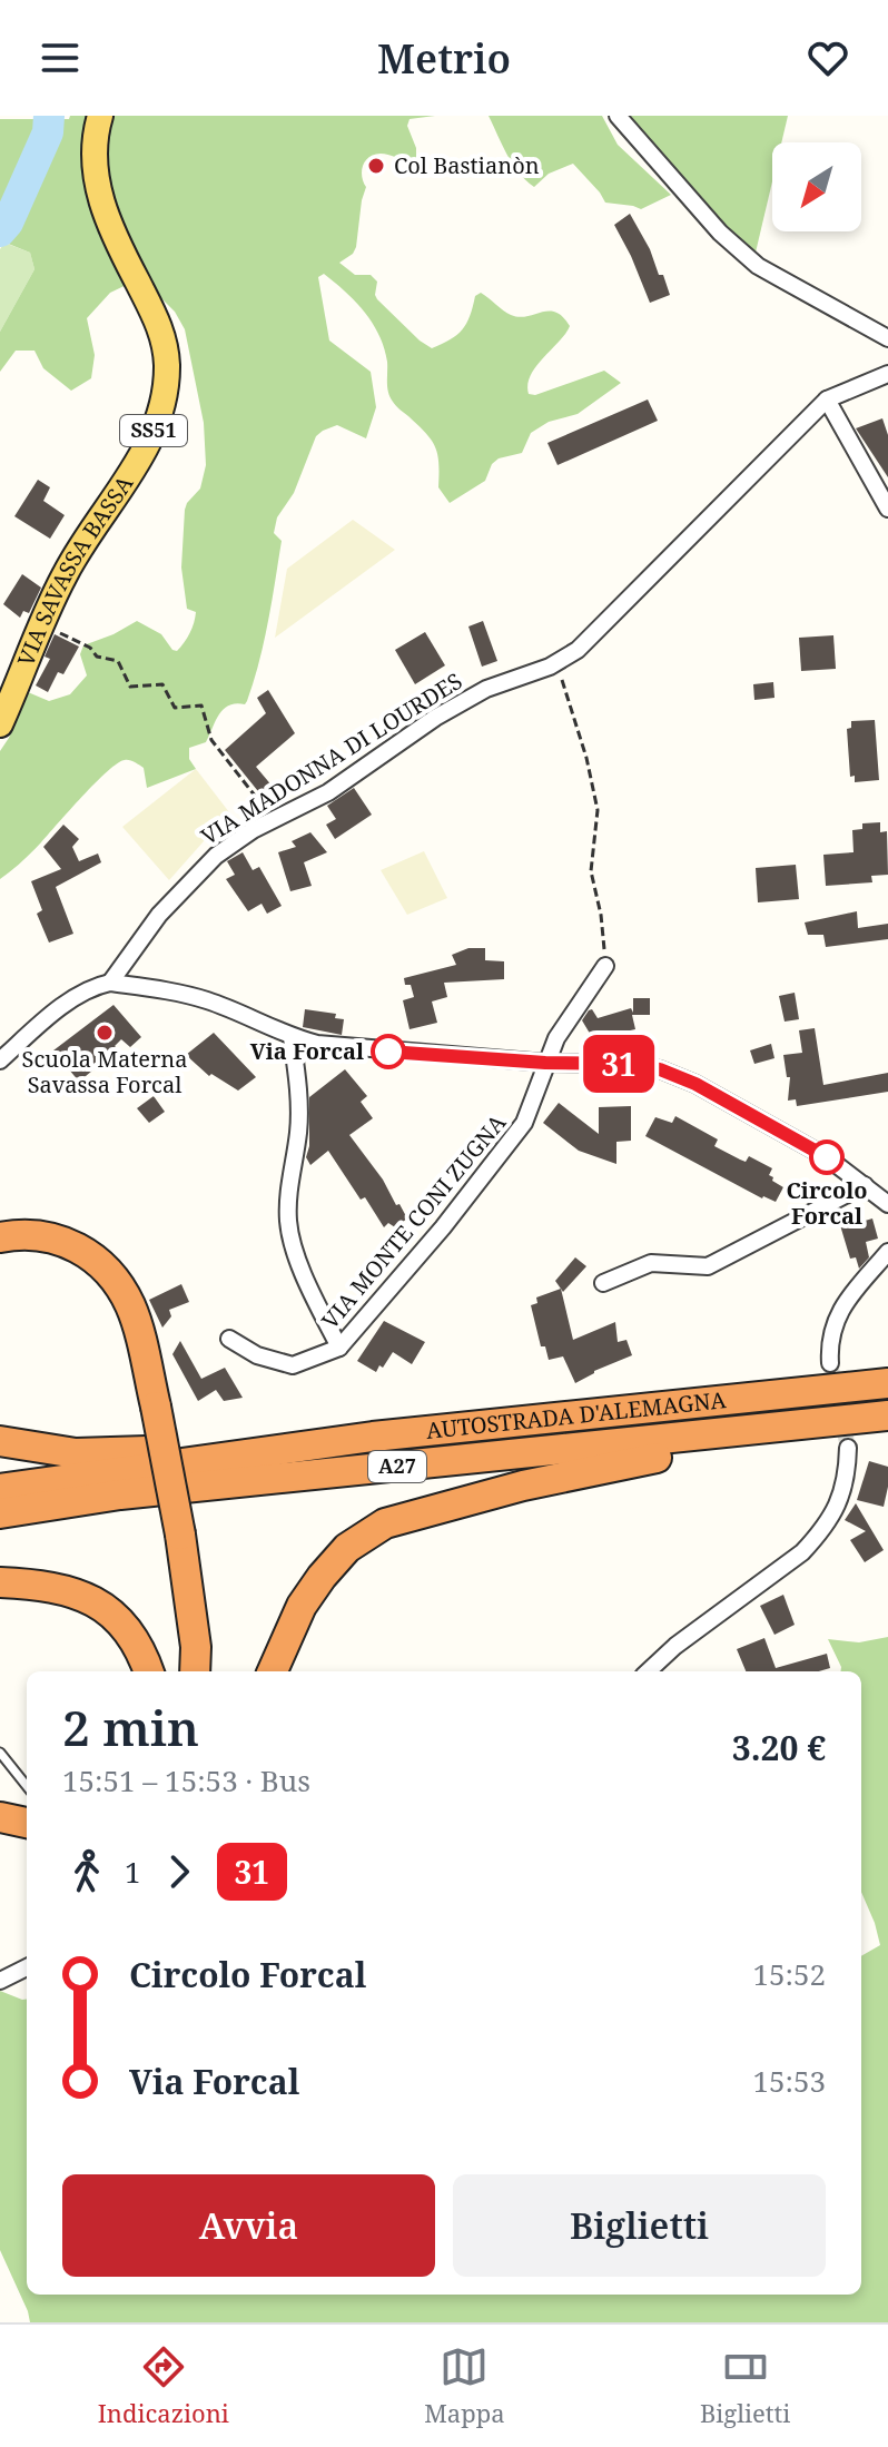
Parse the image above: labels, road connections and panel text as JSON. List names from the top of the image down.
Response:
{
  "streets": {
    "highway": ["AUTOSTRADA D'ALEMAGNA", "A27"],
    "main road": ["SS51", "VIA SAVASSA BASSA"],
    "street": ["VIA MADONNA DI LOURDES", "VIA MONTE CONI ZUGNA"]
  },
  "crossings": [
    ["AUTOSTRADA D'ALEMAGNA", "A27"]
  ],
  "places": [
    "Col Bastianòn",
    "Scuola Materna Savassa Forcal",
    "Via Forcal",
    "Circolo Forcal"
  ],
  "lines": ["bus line 31"],
  "north": "bottom left",
  "page": {
    "header": "Metrio",
    "on_map": "31",
    "heading": ["2 min", "15:51 – 15:53 · Bus", "3.20 €"],
    "legs": ["1", "31"],
    "list": [
      {
        "name": "Circolo Forcal",
        "value": "15:52"
      },
      {
        "name": "Via Forcal",
        "value": "15:53"
      }
    ],
    "buttons": ["Avvia", "Biglietti"],
    "tabs": ["Indicazioni", "Mappa", "Biglietti"]
  }
}
